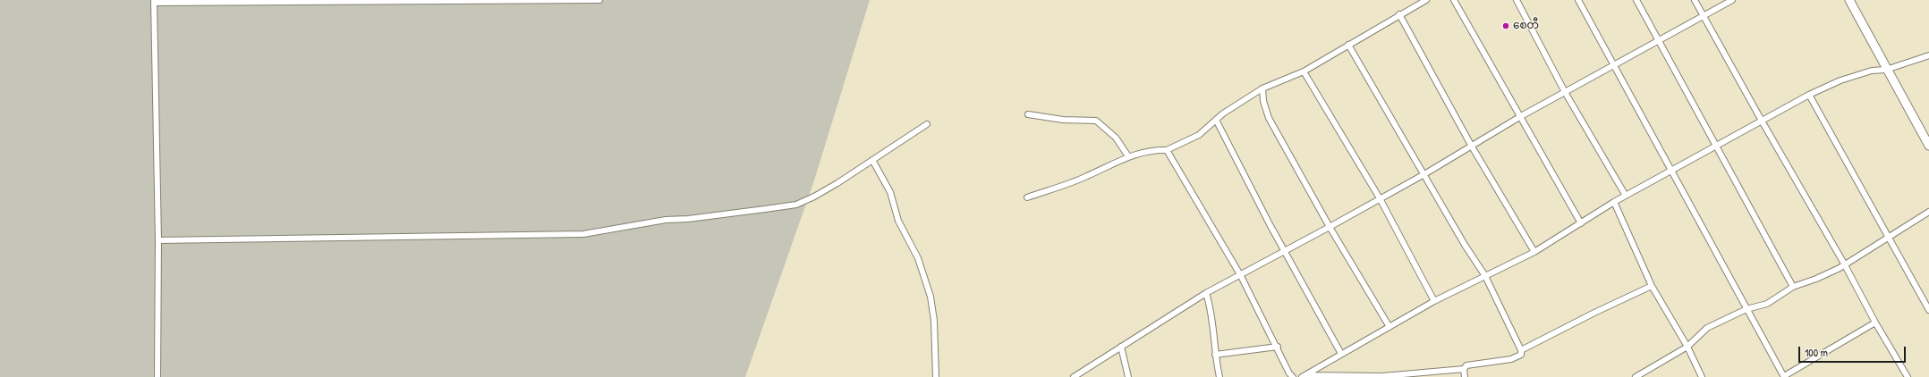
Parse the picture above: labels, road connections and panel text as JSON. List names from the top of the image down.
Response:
{
  "places": ["စေတီ"],
  "scale_bar": "100 m"
}
